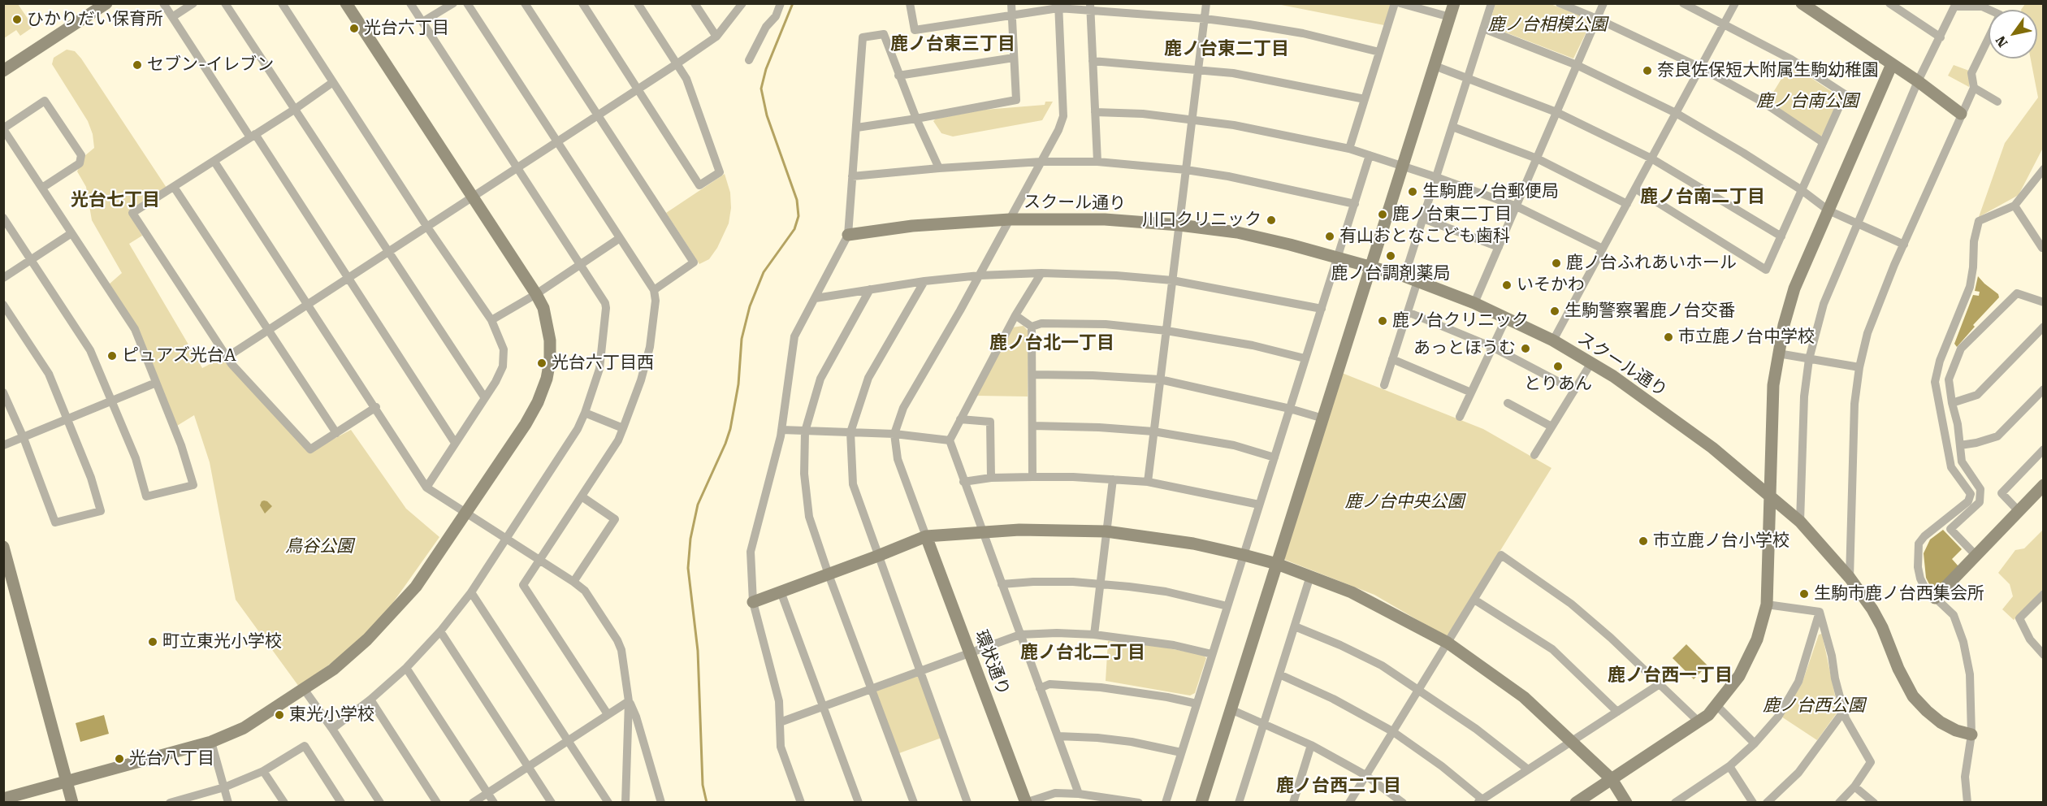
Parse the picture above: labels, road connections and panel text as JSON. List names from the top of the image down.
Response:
{
  "streets": {
    "street": ["スクール通り", "環状通り"]
  },
  "districts": [
    "鹿ノ台東三丁目",
    "鹿ノ台東二丁目",
    "鹿ノ台南二丁目",
    "光台七丁目",
    "鹿ノ台北一丁目",
    "鹿ノ台北二丁目",
    "鹿ノ台西一丁目",
    "鹿ノ台西二丁目"
  ],
  "parks": [
    "鹿ノ台相模公園",
    "鹿ノ台南公園",
    "鹿ノ台中央公園",
    "鳥谷公園",
    "鹿ノ台西公園"
  ],
  "places": [
    "ひかりだい保育所",
    "光台六丁目",
    "セブン-イレブン",
    "奈良佐保短大附属生駒幼稚園",
    "生駒鹿ノ台郵便局",
    "鹿ノ台東二丁目",
    "川口クリニック",
    "有山おとなこども歯科",
    "鹿ノ台調剤薬局",
    "鹿ノ台ふれあいホール",
    "いそかわ",
    "生駒警察署鹿ノ台交番",
    "鹿ノ台クリニック",
    "市立鹿ノ台中学校",
    "あっとほうむ",
    "ピュアズ光台A",
    "光台六丁目西",
    "とりあん",
    "市立鹿ノ台小学校",
    "生駒市鹿ノ台西集会所",
    "町立東光小学校",
    "東光小学校",
    "光台八丁目"
  ],
  "north": "bottom left"
}
